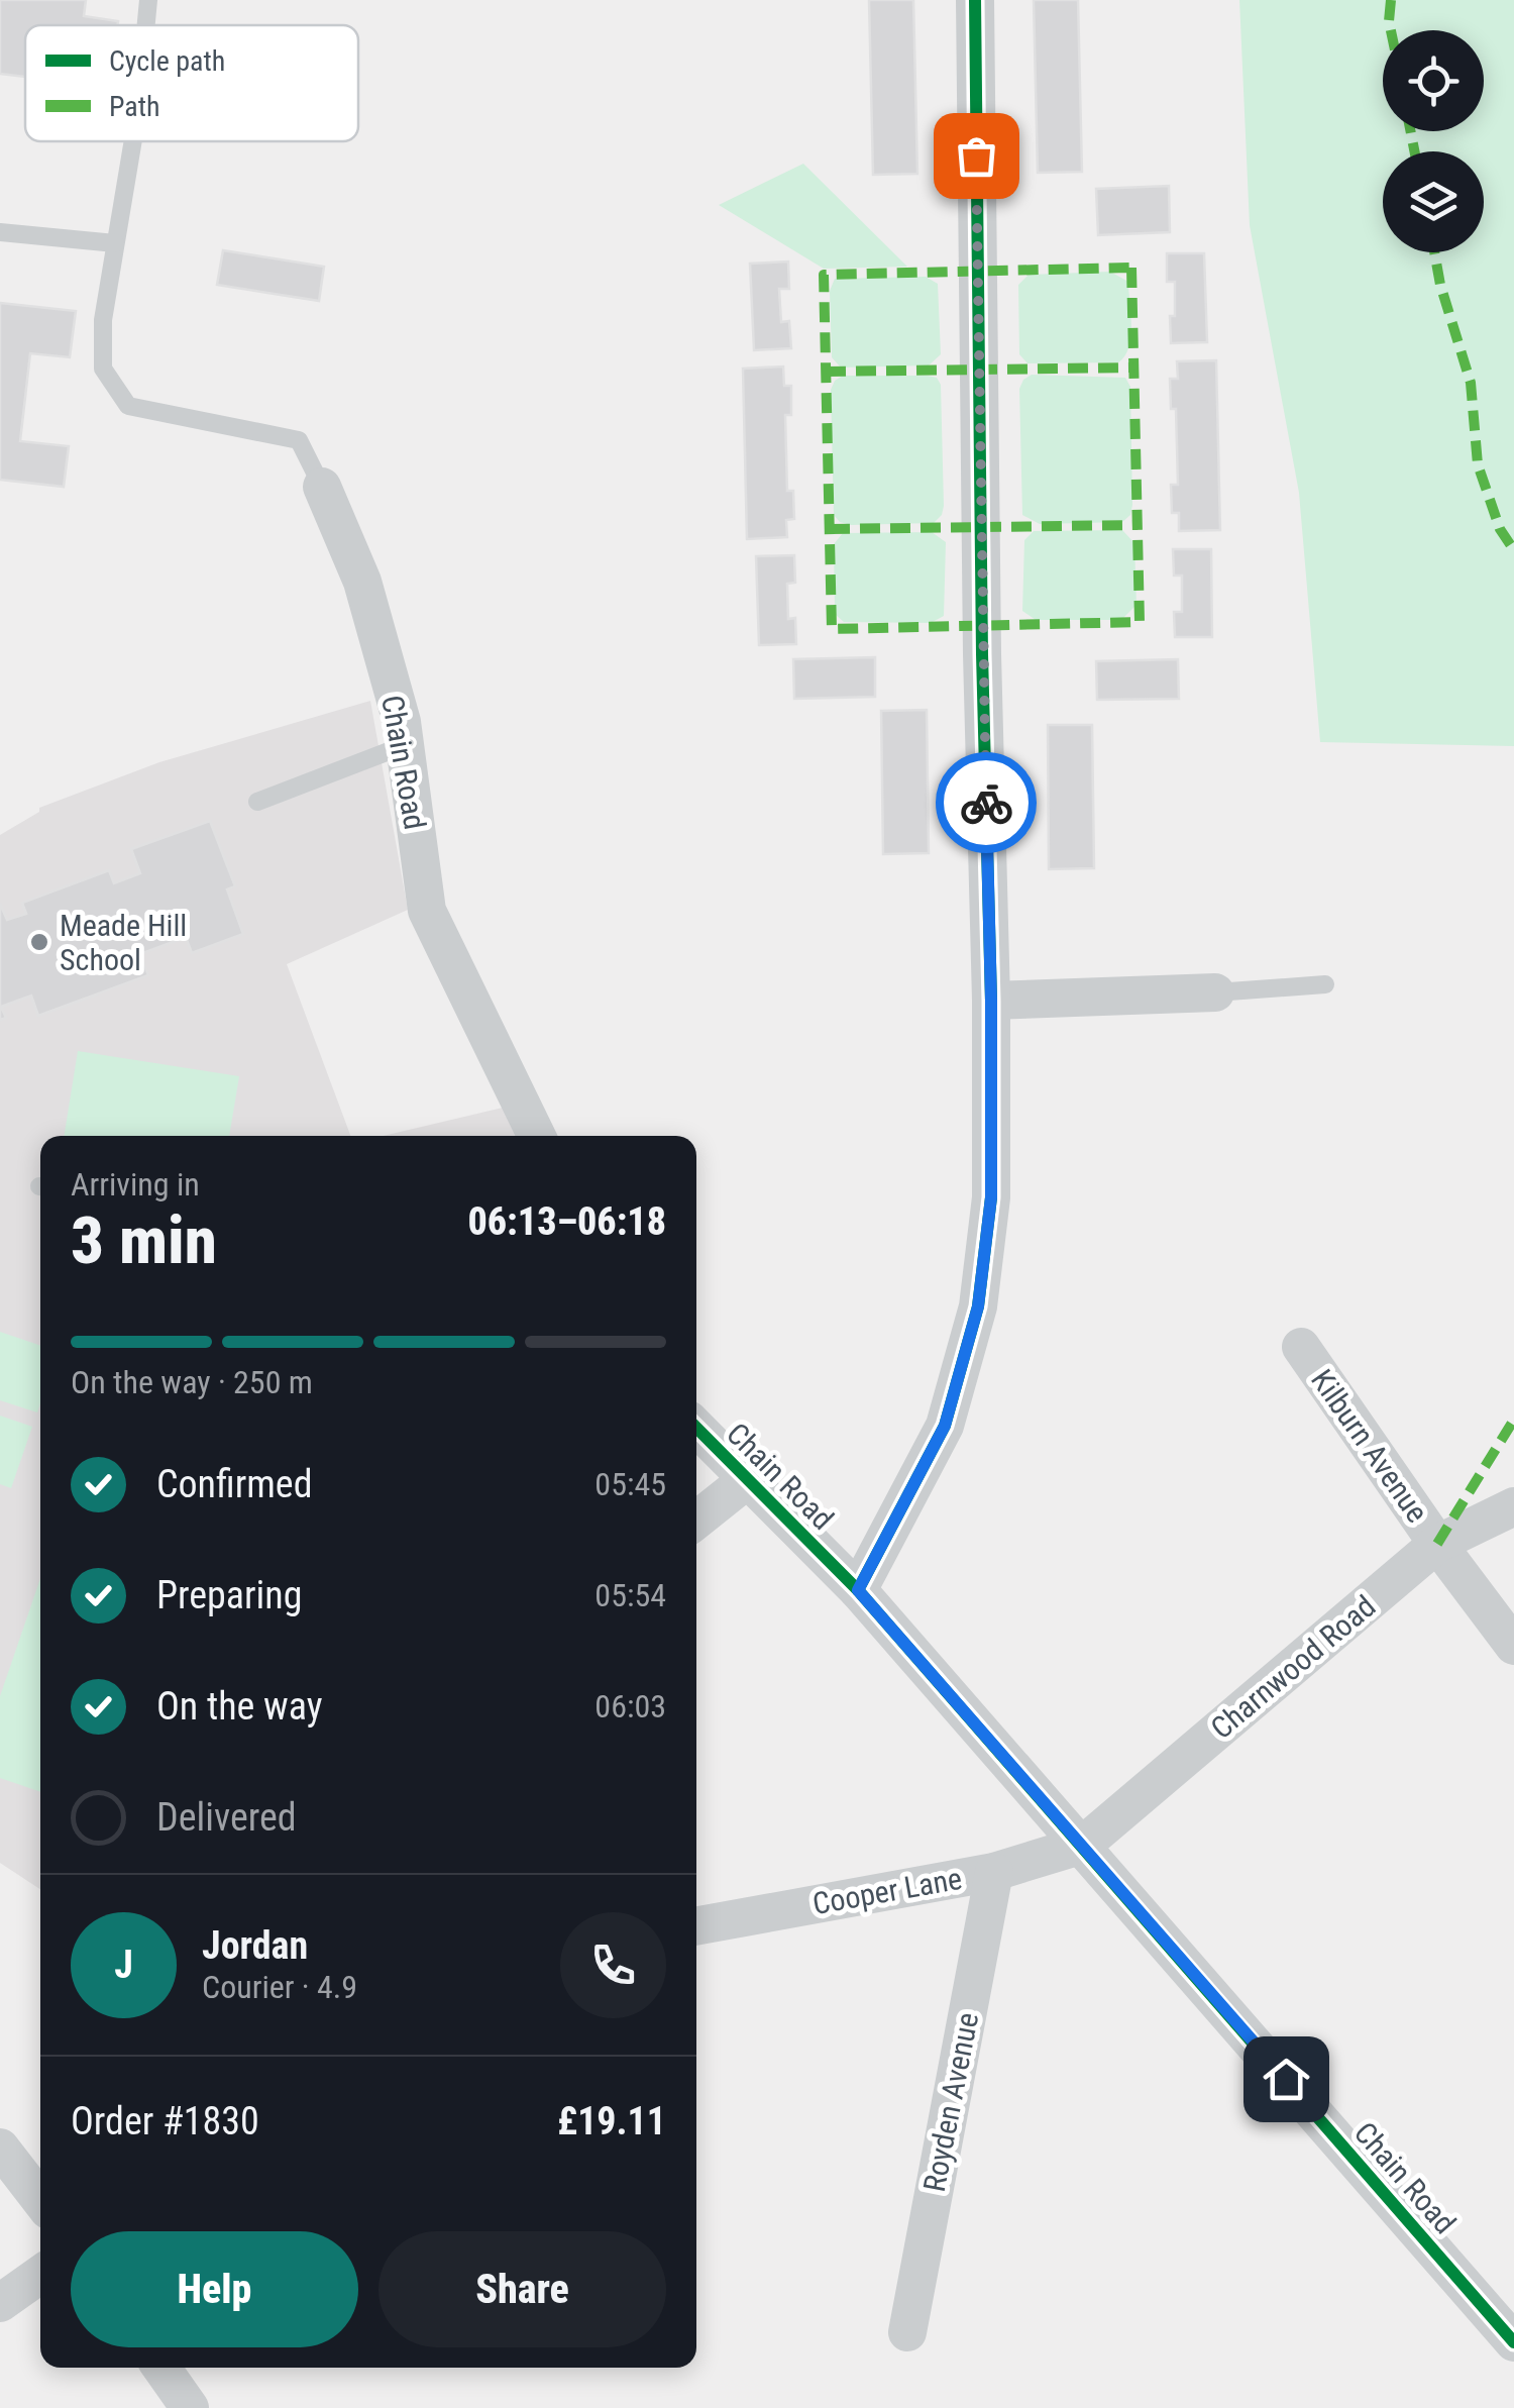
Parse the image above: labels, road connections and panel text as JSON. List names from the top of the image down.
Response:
{
  "streets": {
    "street": [
      "Chain Road",
      "Kilburn Avenue",
      "Charnwood Road",
      "Cooper Lane",
      "Royden Avenue"
    ]
  },
  "crossings": [
    ["Chain Road", "Charnwood Road"],
    ["Chain Road", "Cooper Lane"],
    ["Kilburn Avenue", "Charnwood Road"],
    ["Charnwood Road", "Cooper Lane"],
    ["Cooper Lane", "Royden Avenue"]
  ],
  "places": ["Meade Hill School"],
  "legend": ["Cycle path", "Path"],
  "page": {
    "heading": ["3 min", "Arriving in", "06:13–06:18"],
    "panel": [
      "Jordan",
      "Courier · 4.9",
      "Order #1830",
      "£19.11"
    ],
    "bar": "On the way · 250 m",
    "list": [
      ["Confirmed", "05:45"],
      ["Preparing", "05:54"],
      ["On the way", "06:03"],
      "Delivered"
    ],
    "round": "J",
    "buttons": ["Help", "Share"]
  }
}
